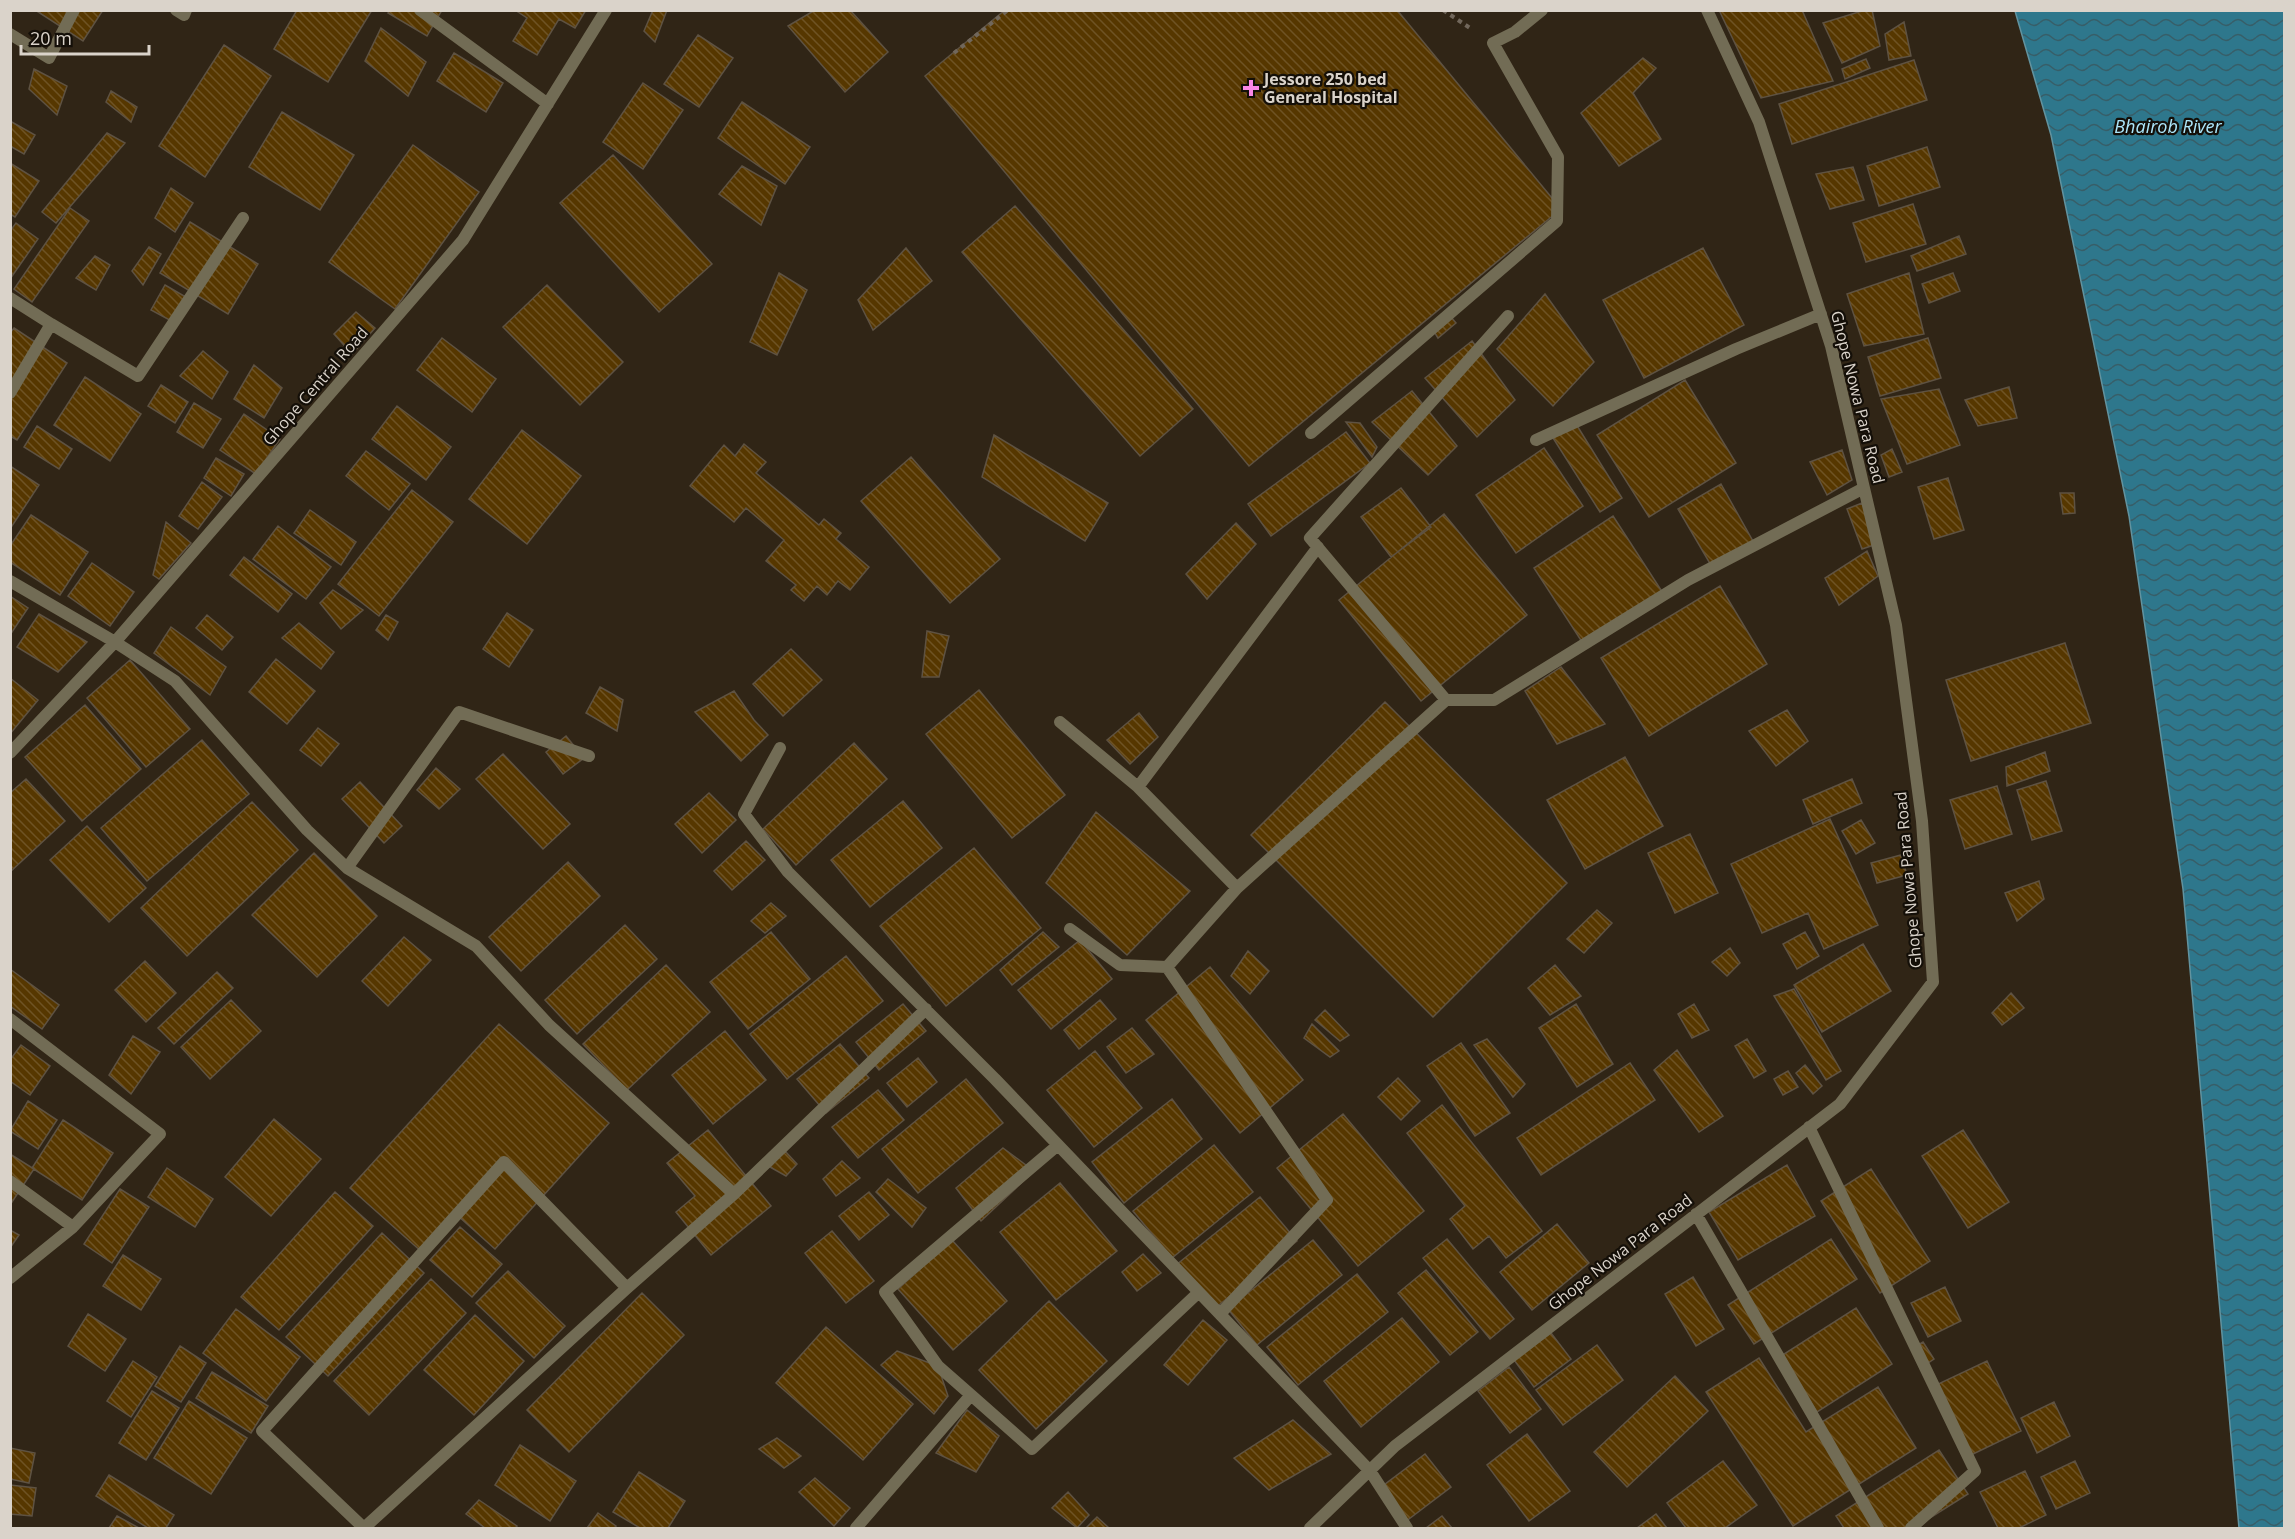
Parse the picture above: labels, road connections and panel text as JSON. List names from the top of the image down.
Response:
{
  "streets": {
    "street": ["Ghope Central Road", "Ghope Nowa Para Road"]
  },
  "water": ["Bhairob River"],
  "places": {
    "health": ["Jessore 250 bed General Hospital"]
  },
  "scale_bar": "20 m"
}
